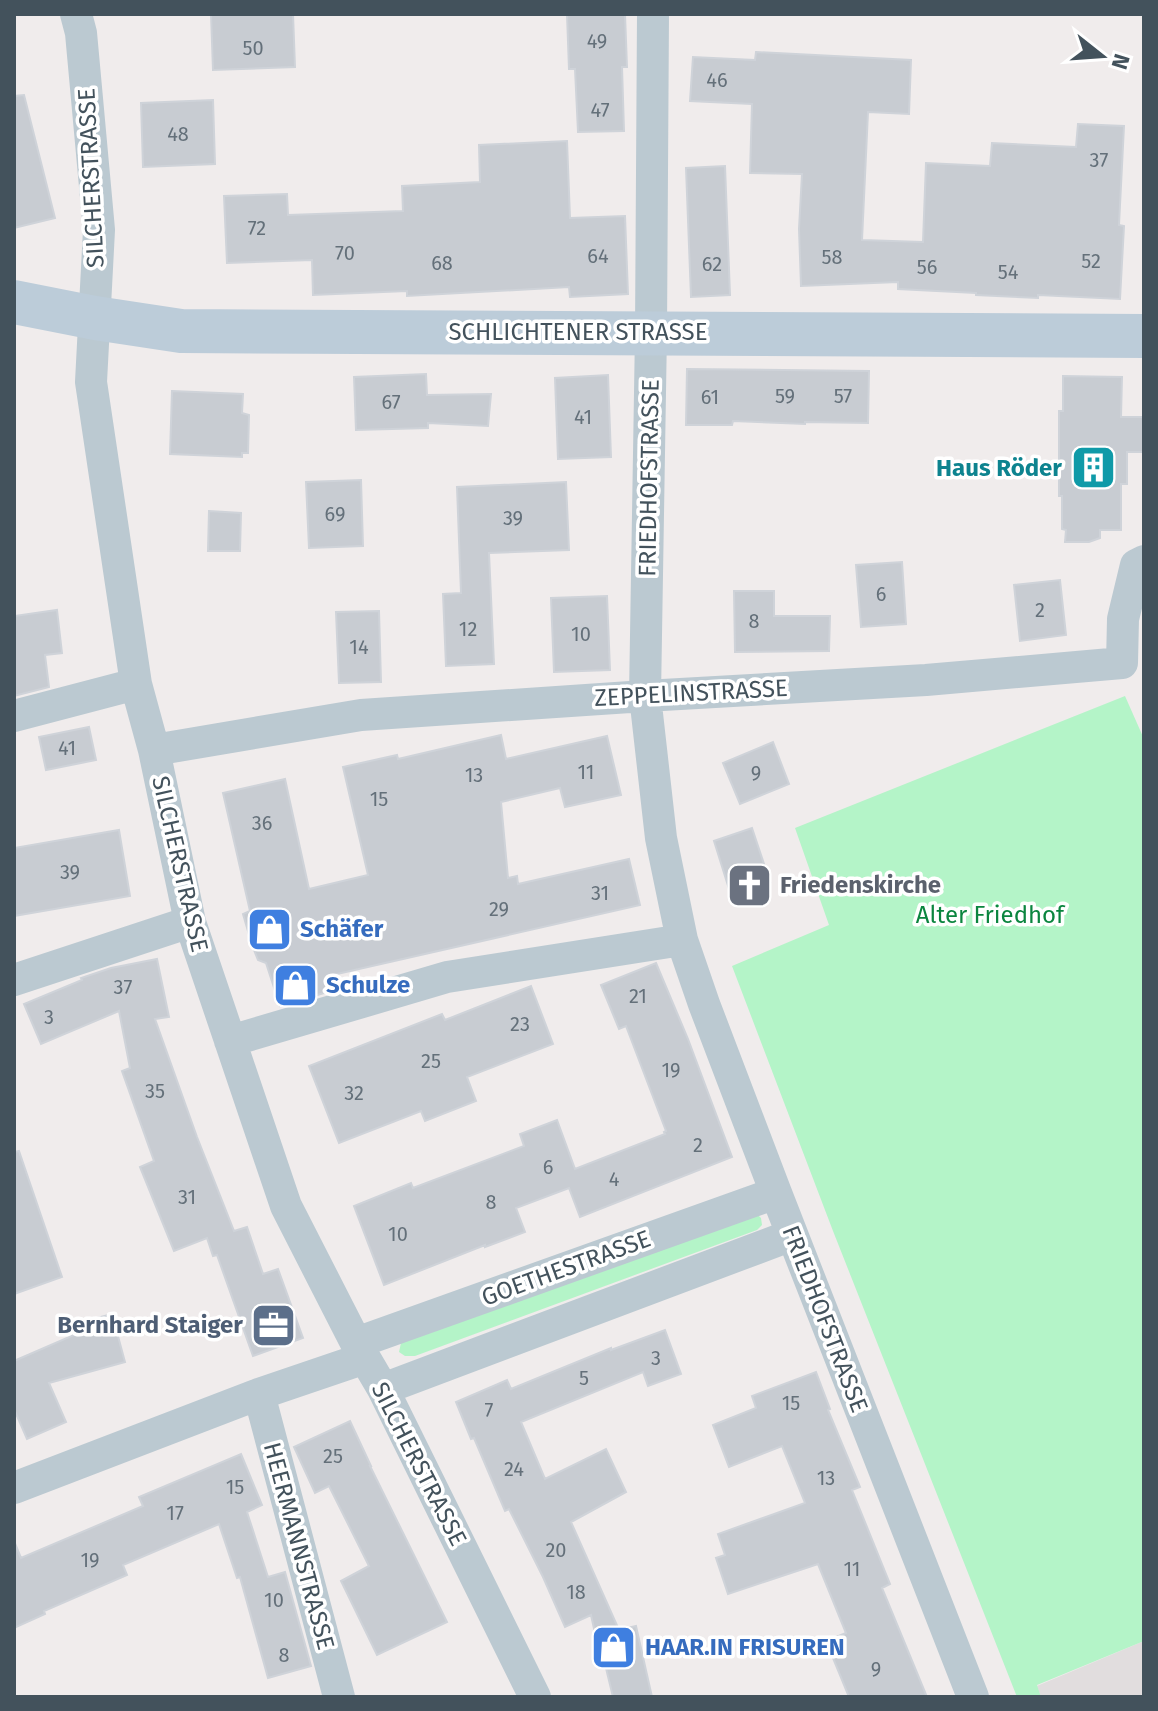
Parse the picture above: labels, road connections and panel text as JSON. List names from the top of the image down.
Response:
{
  "streets": {
    "main road": ["SCHLICHTENER STRASSE"],
    "street": [
      "SILCHERSTRASSE",
      "FRIEDHOFSTRASSE",
      "ZEPPELINSTRASSE",
      "GOETHESTRASSE",
      "HEERMANNSTRASSE"
    ]
  },
  "crossings": [
    ["SILCHERSTRASSE", "SCHLICHTENER STRASSE"],
    ["SILCHERSTRASSE", "ZEPPELINSTRASSE"],
    ["SILCHERSTRASSE", "GOETHESTRASSE"],
    ["SCHLICHTENER STRASSE", "FRIEDHOFSTRASSE"],
    ["FRIEDHOFSTRASSE", "ZEPPELINSTRASSE"],
    ["FRIEDHOFSTRASSE", "GOETHESTRASSE"],
    ["GOETHESTRASSE", "HEERMANNSTRASSE"]
  ],
  "parks": ["Alter Friedhof"],
  "places": {
    "building": ["Haus Röder"],
    "church": ["Friedenskirche"],
    "shop": ["Schäfer", "Schulze", "HAAR.IN FRISUREN"],
    "office": ["Bernhard Staiger"]
  },
  "house_numbers": [
    "49",
    "50",
    "46",
    "47",
    "48",
    "37",
    "72",
    "70",
    "64",
    "58",
    "52",
    "68",
    "62",
    "56",
    "54",
    "59",
    "57",
    "61",
    "67",
    "41",
    "69",
    "39",
    "6",
    "2",
    "8",
    "12",
    "10",
    "14",
    "41",
    "11",
    "9",
    "13",
    "15",
    "36",
    "39",
    "31",
    "29",
    "37",
    "21",
    "3",
    "23",
    "25",
    "19",
    "35",
    "32",
    "2",
    "6",
    "4",
    "31",
    "8",
    "10",
    "3",
    "5",
    "15",
    "7",
    "25",
    "24",
    "13",
    "15",
    "17",
    "20",
    "19",
    "11",
    "18",
    "10",
    "8",
    "9"
  ],
  "north": "right"
}
